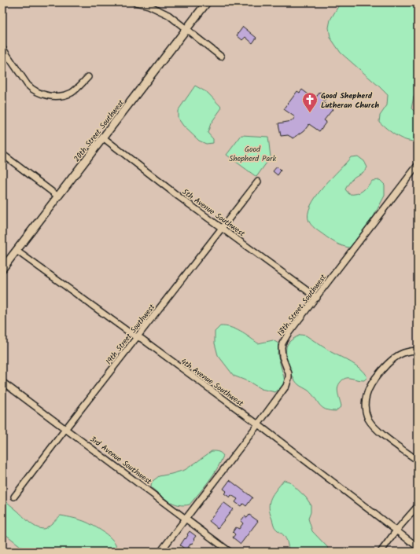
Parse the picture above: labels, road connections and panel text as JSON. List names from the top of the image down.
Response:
{
  "streets": {
    "street": [
      "20th Street Southwest",
      "5th Avenue Southwest",
      "18th Street Southwest",
      "19th Street Southwest",
      "4th Avenue Southwest",
      "3rd Avenue Southwest"
    ]
  },
  "crossings": [
    ["20th Street Southwest", "5th Avenue Southwest"],
    ["20th Street Southwest", "4th Avenue Southwest"],
    ["5th Avenue Southwest", "18th Street Southwest"],
    ["5th Avenue Southwest", "19th Street Southwest"],
    ["18th Street Southwest", "4th Avenue Southwest"],
    ["18th Street Southwest", "3rd Avenue Southwest"],
    ["19th Street Southwest", "4th Avenue Southwest"],
    ["19th Street Southwest", "3rd Avenue Southwest"]
  ],
  "parks": ["Good Shepherd Park"],
  "places": {
    "church": ["Good Shepherd Lutheran Church"]
  }
}
